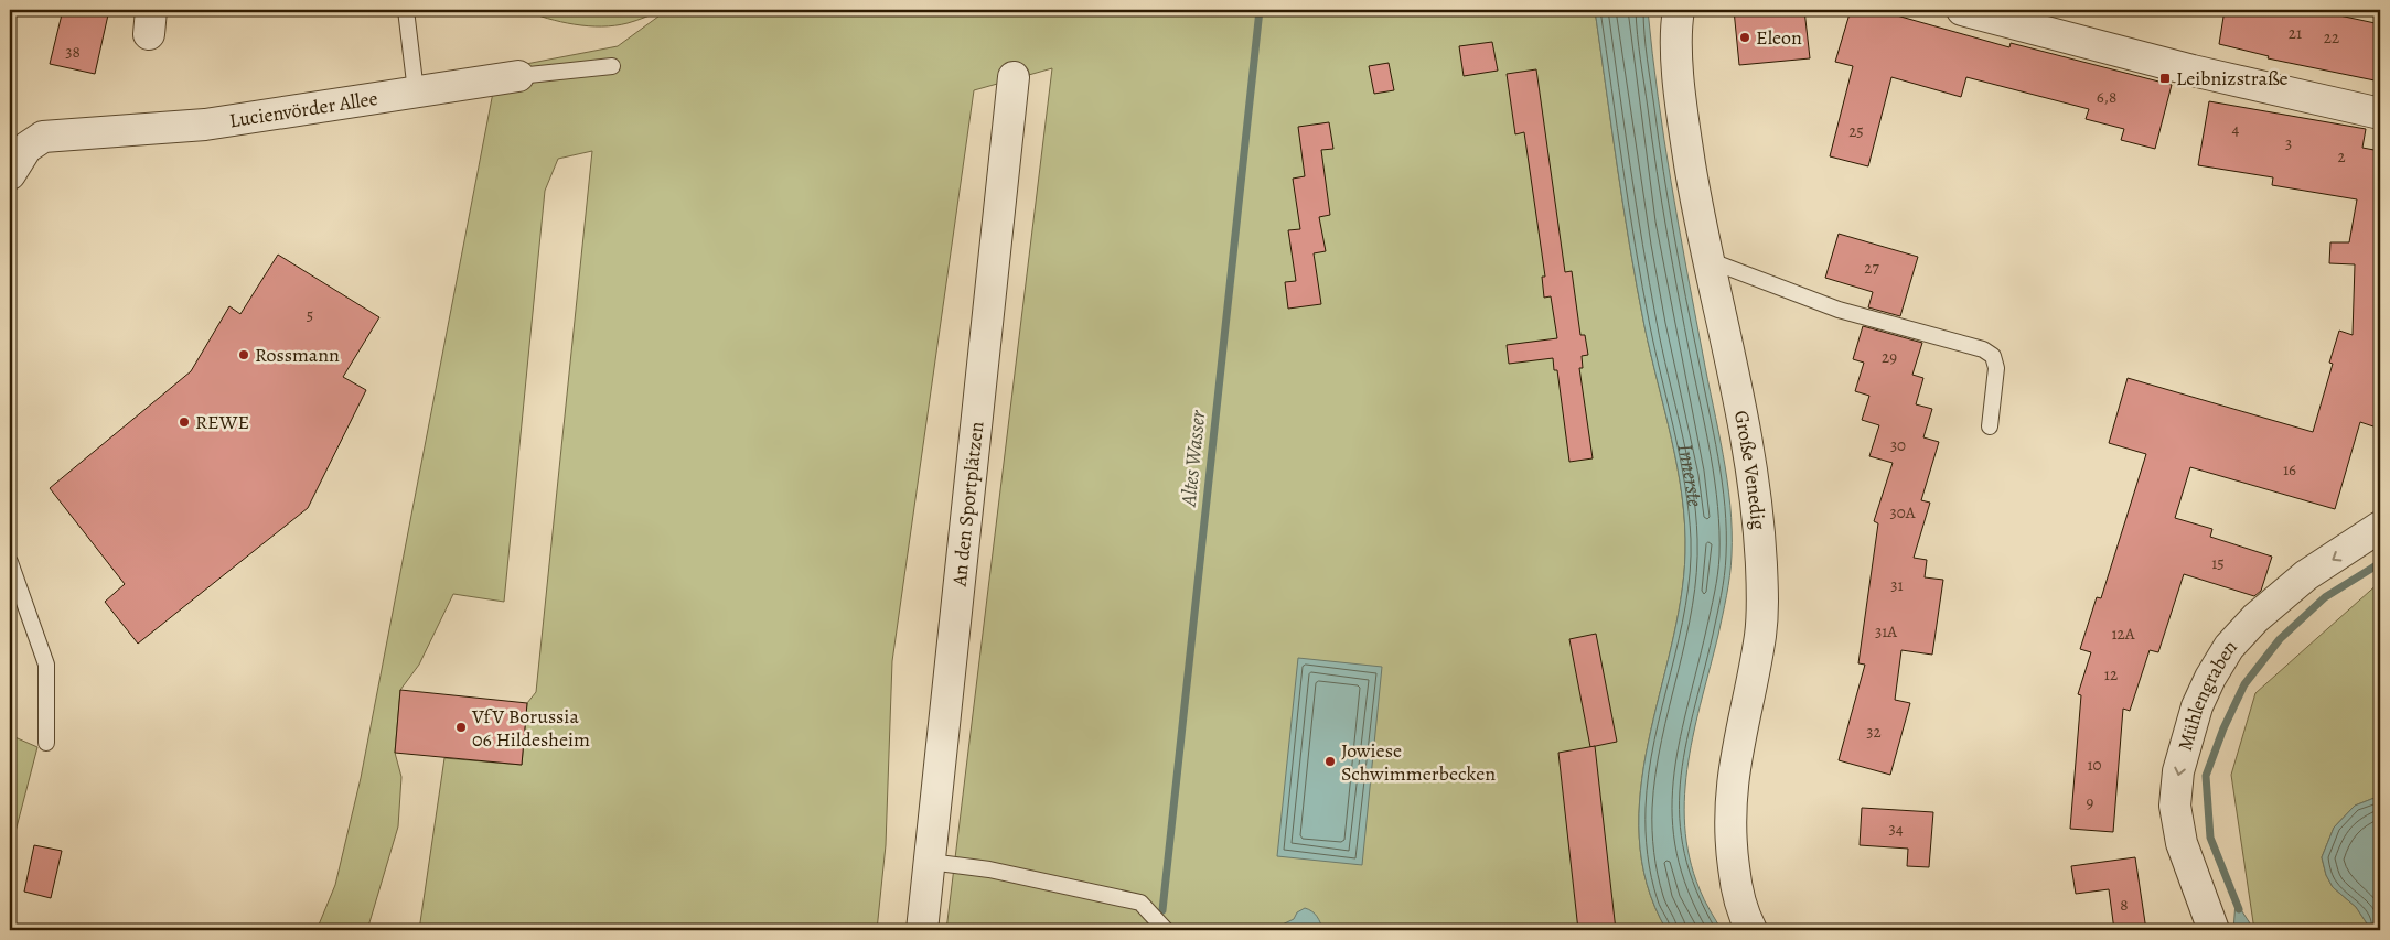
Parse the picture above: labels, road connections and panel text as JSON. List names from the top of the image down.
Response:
{
  "streets": {
    "street": [
      "Lucienvörder Allee",
      "Große Venedig",
      "An den Sportplätzen",
      "Mühlengraben"
    ]
  },
  "one_way": ["Mühlengraben"],
  "water": ["Altes Wasser", "Innerste"],
  "places": {
    "other": [
      "Eleon",
      "Rossmann",
      "REWE",
      "VfV Borussia 06 Hildesheim",
      "Jowiese Schwimmerbecken"
    ],
    "transit": ["Leibnizstraße"]
  },
  "house_numbers": [
    "21",
    "22",
    "38",
    "6,8",
    "4",
    "25",
    "3",
    "2",
    "27",
    "5",
    "29",
    "30",
    "16",
    "30A",
    "15",
    "31",
    "31A",
    "12A",
    "12",
    "32",
    "10",
    "9",
    "34",
    "8"
  ]
}
